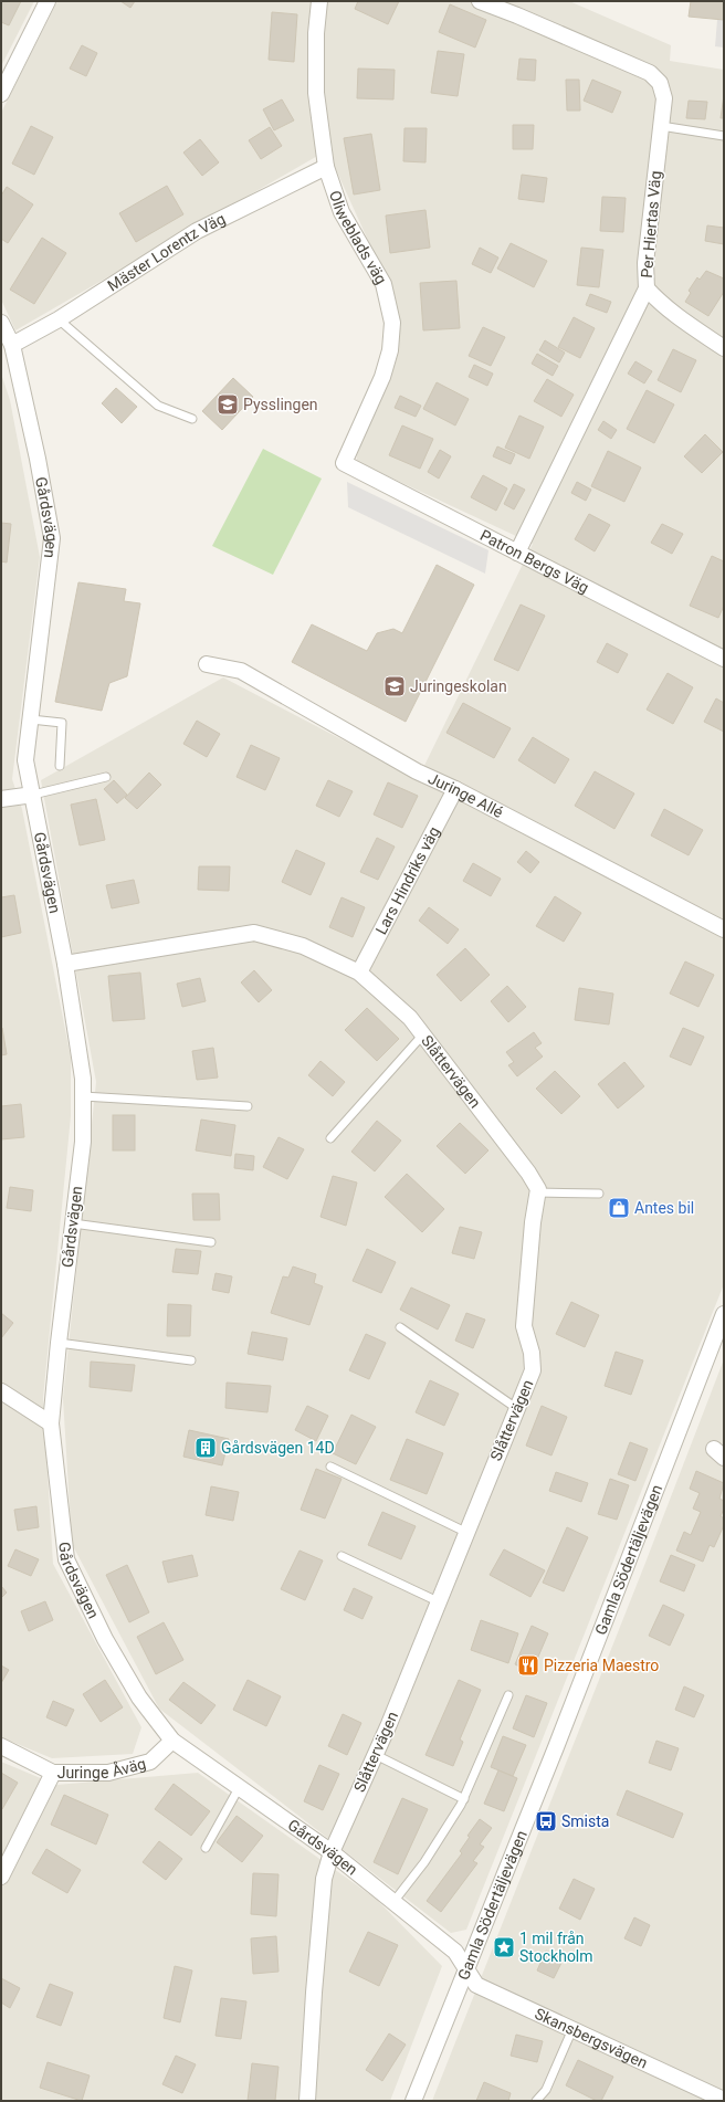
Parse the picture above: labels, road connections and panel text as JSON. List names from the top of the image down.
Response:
{
  "streets": {
    "street": [
      "Per Hiertas Väg",
      "Oliweblads väg",
      "Mäster Lorentz Väg",
      "Gårdsvägen",
      "Patron Bergs Väg",
      "Juringe Allé",
      "Lars Hindriks väg",
      "Slåttervägen",
      "Gamla Södertäljevägen",
      "Juringe Åväg",
      "Skansbergsvägen"
    ]
  },
  "crossings": [
    ["Per Hiertas Väg", "Patron Bergs Väg"],
    ["Oliweblads väg", "Mäster Lorentz Väg"],
    ["Oliweblads väg", "Patron Bergs Väg"],
    ["Mäster Lorentz Väg", "Gårdsvägen"],
    ["Gårdsvägen", "Slåttervägen"],
    ["Gårdsvägen", "Gamla Södertäljevägen"],
    ["Gårdsvägen", "Juringe Åväg"],
    ["Gårdsvägen", "Skansbergsvägen"],
    ["Juringe Allé", "Lars Hindriks väg"],
    ["Lars Hindriks väg", "Slåttervägen"],
    ["Gamla Södertäljevägen", "Skansbergsvägen"]
  ],
  "places": {
    "school or university": ["Pysslingen", "Juringeskolan"],
    "shop": ["Antes bil"],
    "building": ["Gårdsvägen 14D"],
    "restaurant": ["Pizzeria Maestro"],
    "bus stop": ["Smista"],
    "place": ["1 mil från Stockholm"]
  }
}
